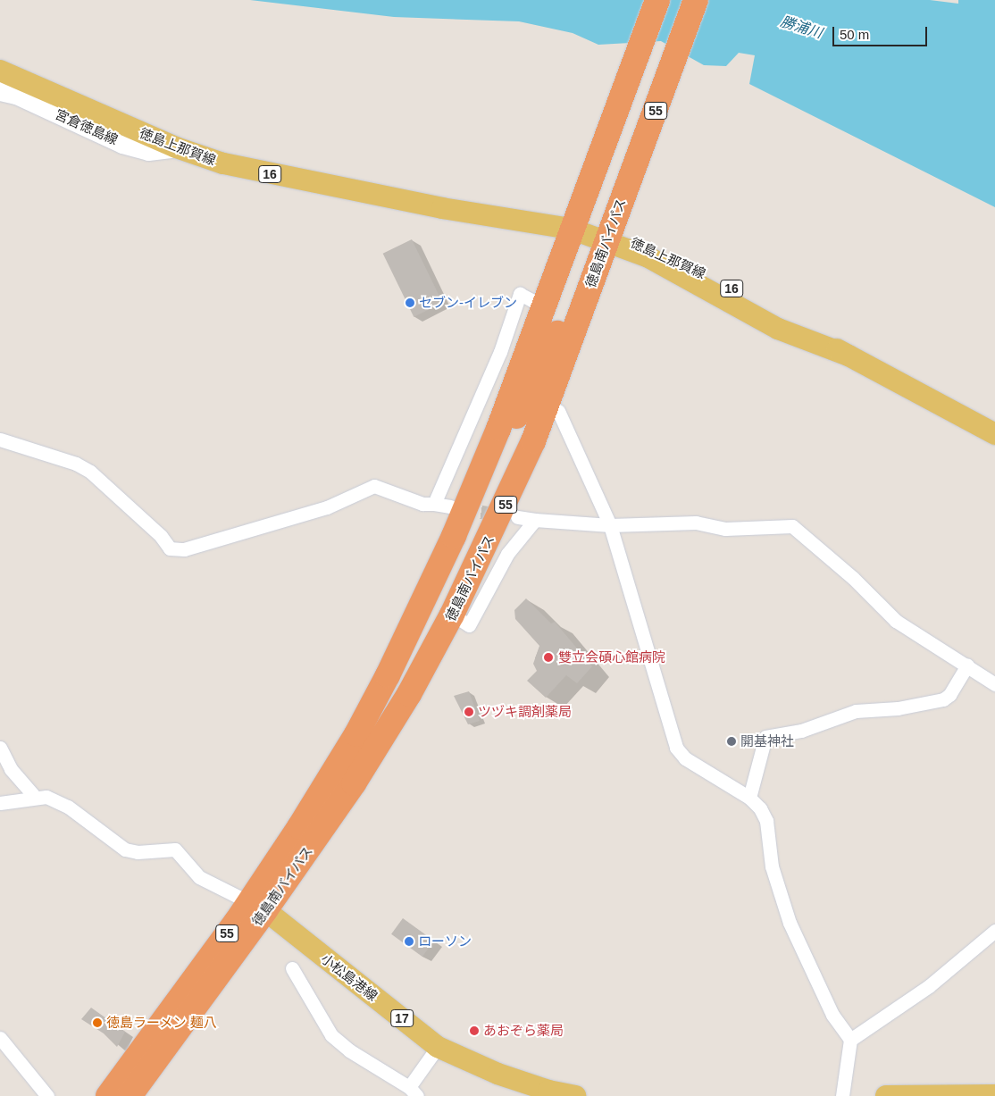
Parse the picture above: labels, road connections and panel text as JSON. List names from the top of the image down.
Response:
{
  "streets": {
    "highway": ["55", "徳島南バイパス"],
    "main road": [
      "宮倉徳島線",
      "徳島上那賀線",
      "16",
      "小松島港線",
      "17"
    ]
  },
  "crossings": [
    ["宮倉徳島線", "徳島上那賀線"],
    ["徳島上那賀線", "徳島南バイパス"],
    ["徳島南バイパス", "小松島港線"]
  ],
  "water": ["勝浦川"],
  "places": [
    "セブン-イレブン",
    "雙立会碩心館病院",
    "ツヅキ調剤薬局",
    "開基神社",
    "ローソン",
    "徳島ラーメン 麺八",
    "あおぞら薬局"
  ],
  "scale_bar": "50 m"
}
